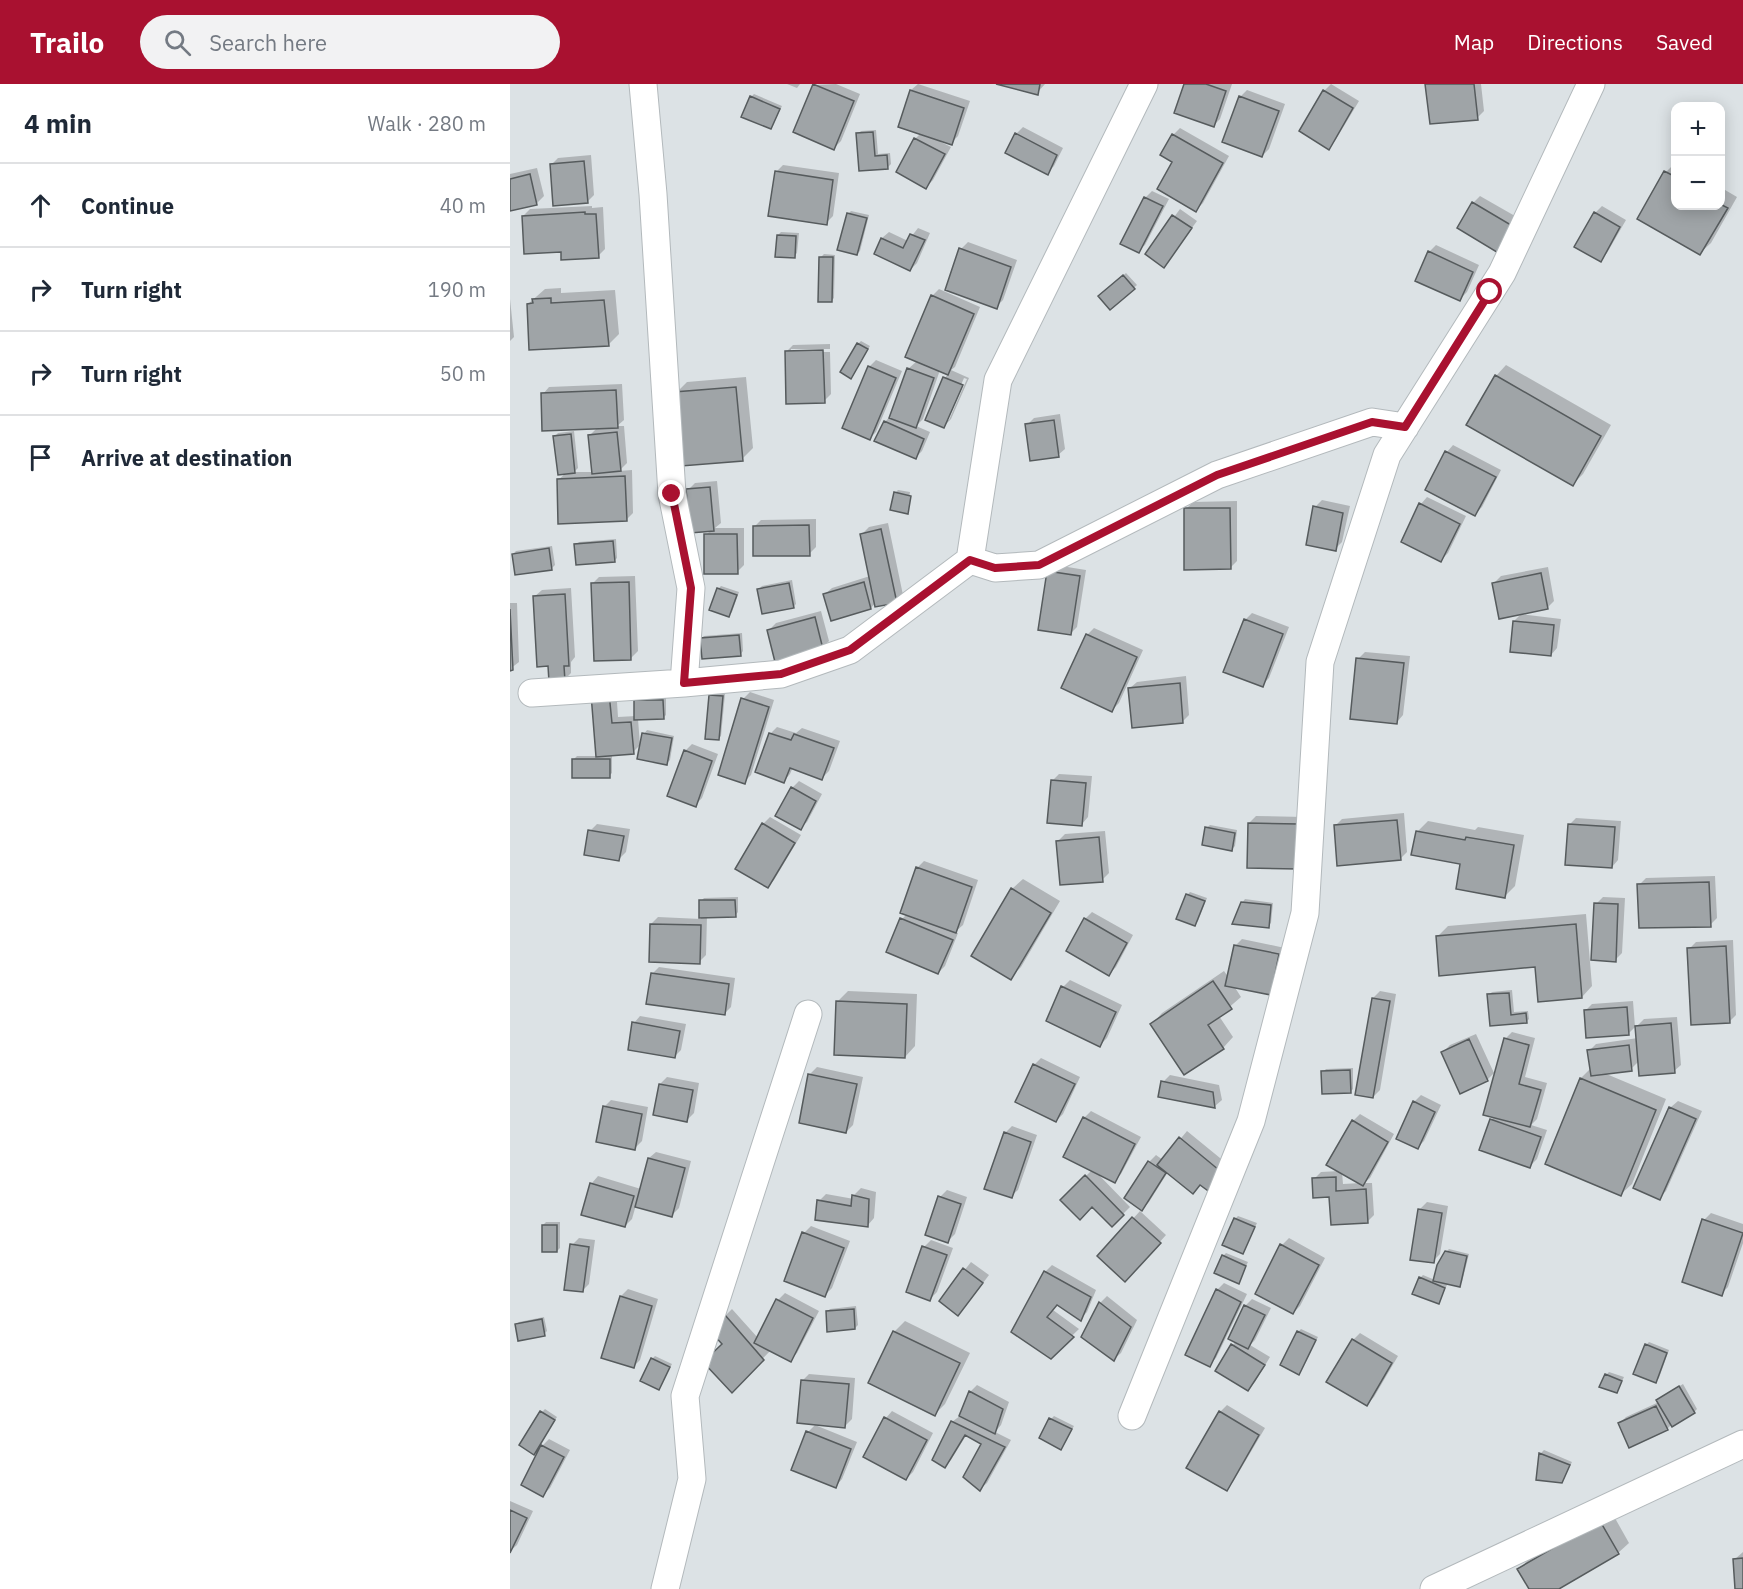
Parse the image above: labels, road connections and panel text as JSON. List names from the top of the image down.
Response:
{
  "page": {
    "header": "Trailo",
    "search": "Search here",
    "nav": ["Map", "Directions", "Saved"],
    "heading": ["4 min", "Walk · 280 m"],
    "map_buttons": ["+", "−"],
    "list": [
      ["Continue", "40 m"],
      ["Turn right", "190 m"],
      ["Turn right", "50 m"],
      "Arrive at destination"
    ]
  }
}
